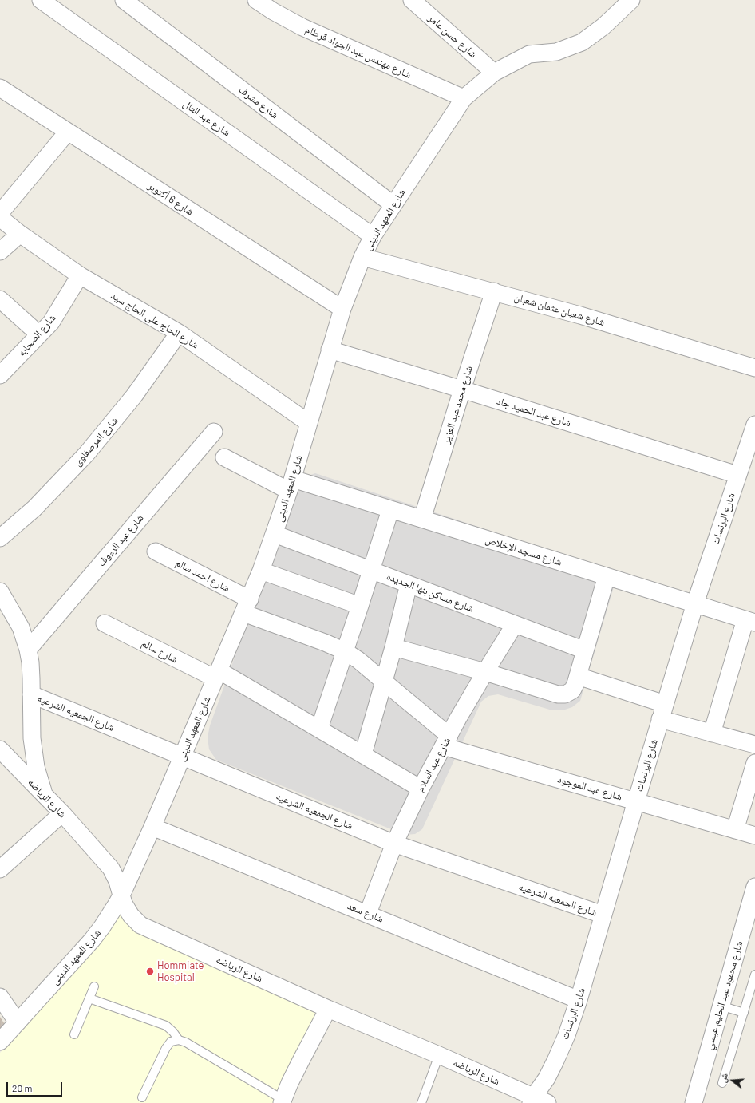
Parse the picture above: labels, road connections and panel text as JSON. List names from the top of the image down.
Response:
{
  "streets": {
    "street": [
      "شارع حسن عامر",
      "شارع مهندس عبد الجواد قرطام",
      "شارع مشرف",
      "شارع عبد العال",
      "شارع 6 أكتوبر",
      "شارع المعهد الدينى",
      "شارع شعبان عثمان شعبان",
      "شارع الحاج على الحاج سيد",
      "شارع الصحابه",
      "شارع محمد عبد العزيز",
      "شارع عبد الحميد جاد",
      "شارع المرصفاوى",
      "شارع البرنسات",
      "شارع عبد الرءوف",
      "شارع مسجد الإخلاص",
      "شارع احمد سالم",
      "شارع مساكن بنها الجديده",
      "شارع سالم",
      "شارع الجمعيه الشرعيه",
      "شارع عبد السلام",
      "شارع عبد الموجود",
      "شارع الرياضه",
      "شارع سعد",
      "شارع محمود عبد الحليم عيسي"
    ]
  },
  "crossings": [
    ["شارع حسن عامر", "شارع المعهد الدينى"],
    ["شارع مهندس عبد الجواد قرطام", "شارع المعهد الدينى"],
    ["شارع مشرف", "شارع المعهد الدينى"],
    ["شارع عبد العال", "شارع المعهد الدينى"],
    ["شارع 6 أكتوبر", "شارع المعهد الدينى"],
    ["شارع المعهد الدينى", "شارع شعبان عثمان شعبان"],
    ["شارع المعهد الدينى", "شارع الحاج على الحاج سيد"],
    ["شارع المعهد الدينى", "شارع عبد الحميد جاد"],
    ["شارع المعهد الدينى", "شارع مسجد الإخلاص"],
    ["شارع المعهد الدينى", "شارع احمد سالم"],
    ["شارع المعهد الدينى", "شارع مساكن بنها الجديده"],
    ["شارع المعهد الدينى", "شارع سالم"],
    ["شارع المعهد الدينى", "شارع الجمعيه الشرعيه"],
    ["شارع المعهد الدينى", "شارع الرياضه"],
    ["شارع المعهد الدينى", "شارع سعد"],
    ["شارع شعبان عثمان شعبان", "شارع محمد عبد العزيز"],
    ["شارع الحاج على الحاج سيد", "شارع الصحابه"],
    ["شارع الحاج على الحاج سيد", "شارع المرصفاوى"],
    ["شارع محمد عبد العزيز", "شارع عبد الحميد جاد"],
    ["شارع محمد عبد العزيز", "شارع مسجد الإخلاص"],
    ["شارع عبد الحميد جاد", "شارع البرنسات"],
    ["شارع البرنسات", "شارع مسجد الإخلاص"],
    ["شارع البرنسات", "شارع الجمعيه الشرعيه"],
    ["شارع البرنسات", "شارع عبد الموجود"],
    ["شارع البرنسات", "شارع الرياضه"],
    ["شارع البرنسات", "شارع سعد"],
    ["شارع احمد سالم", "شارع عبد السلام"],
    ["شارع احمد سالم", "شارع عبد الموجود"],
    ["شارع مساكن بنها الجديده", "شارع عبد السلام"],
    ["شارع سالم", "شارع عبد السلام"],
    ["شارع الجمعيه الشرعيه", "شارع عبد السلام"],
    ["شارع عبد السلام", "شارع عبد الموجود"],
    ["شارع عبد السلام", "شارع سعد"]
  ],
  "places": ["Hommiate Hospital"],
  "scale_bar": "20 m",
  "north": "left"
}
